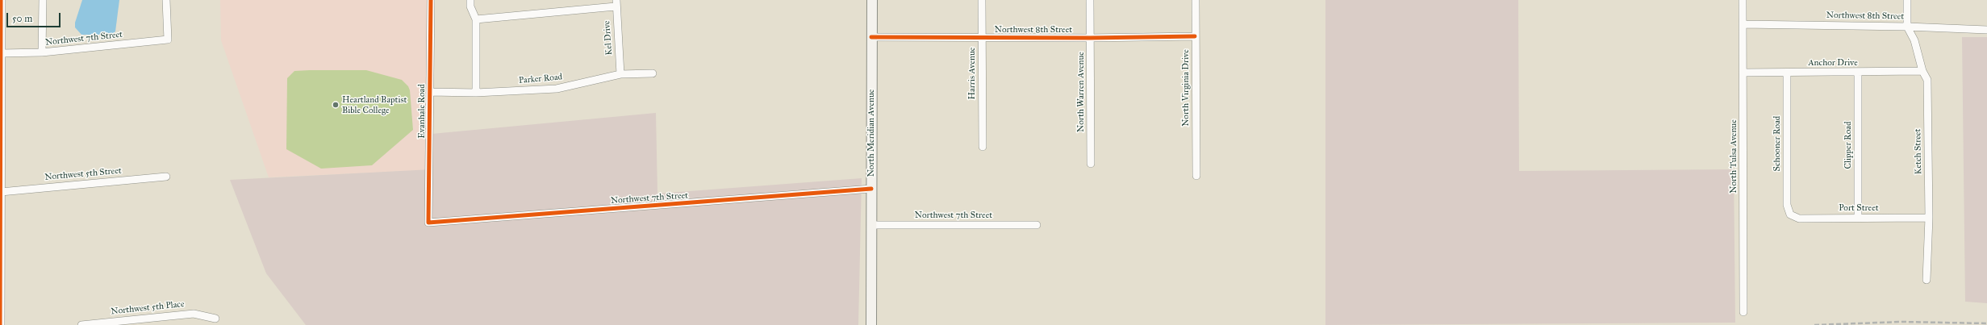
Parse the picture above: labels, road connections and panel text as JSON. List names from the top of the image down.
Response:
{
  "streets": {
    "main road": ["North Meridian Avenue"],
    "street": [
      "Northwest 8th Street",
      "Kel Drive",
      "Northwest 7th Street",
      "Anchor Drive",
      "Harris Avenue",
      "Parker Road",
      "North Virginia Drive",
      "North Warren Avenue",
      "Evanhale Road",
      "Schooner Road",
      "Clipper Road",
      "Ketch Street",
      "North Tulsa Avenue",
      "Northwest 5th Street",
      "Port Street",
      "Northwest 5th Place"
    ]
  },
  "crossings": [
    ["Northwest 8th Street", "Harris Avenue"],
    ["Northwest 8th Street", "North Virginia Drive"],
    ["Northwest 8th Street", "North Warren Avenue"],
    ["Northwest 8th Street", "North Meridian Avenue"],
    ["Northwest 8th Street", "Ketch Street"],
    ["Northwest 8th Street", "North Tulsa Avenue"],
    ["Kel Drive", "Parker Road"],
    ["Northwest 7th Street", "Evanhale Road"],
    ["Northwest 7th Street", "North Meridian Avenue"],
    ["Anchor Drive", "Schooner Road"],
    ["Anchor Drive", "Clipper Road"],
    ["Anchor Drive", "Ketch Street"],
    ["Anchor Drive", "North Tulsa Avenue"],
    ["Parker Road", "Evanhale Road"],
    ["Schooner Road", "Port Street"],
    ["Clipper Road", "Port Street"],
    ["Ketch Street", "Port Street"]
  ],
  "places": ["Heartland Baptist Bible College"],
  "scale_bar": "50 m"
}
